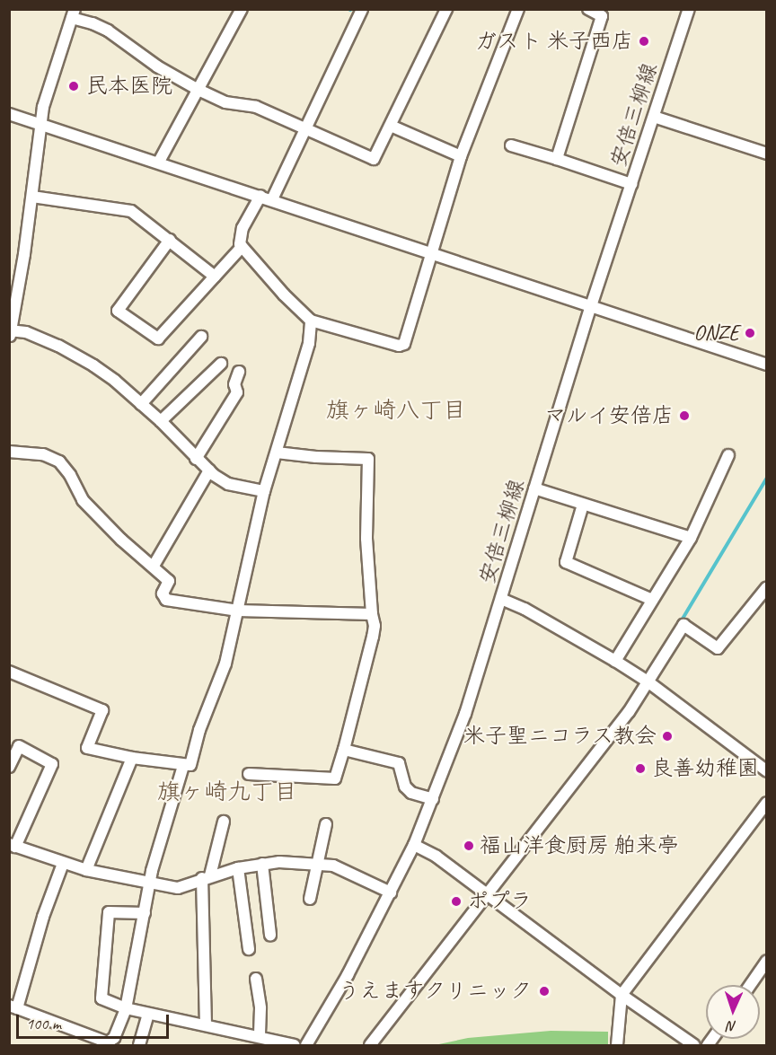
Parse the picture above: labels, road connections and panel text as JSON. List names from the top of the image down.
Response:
{
  "streets": {
    "street": ["安倍三柳線"]
  },
  "districts": ["旗ヶ崎八丁目", "旗ヶ崎九丁目"],
  "places": [
    "ガスト 米子西店",
    "民本医院",
    "ONZE",
    "マルイ安倍店",
    "米子聖ニコラス教会",
    "良善幼稚園",
    "福山洋食厨房 舶来亭",
    "ポプラ",
    "うえますクリニック"
  ],
  "scale_bar": "100 m",
  "north": "bottom"
}
